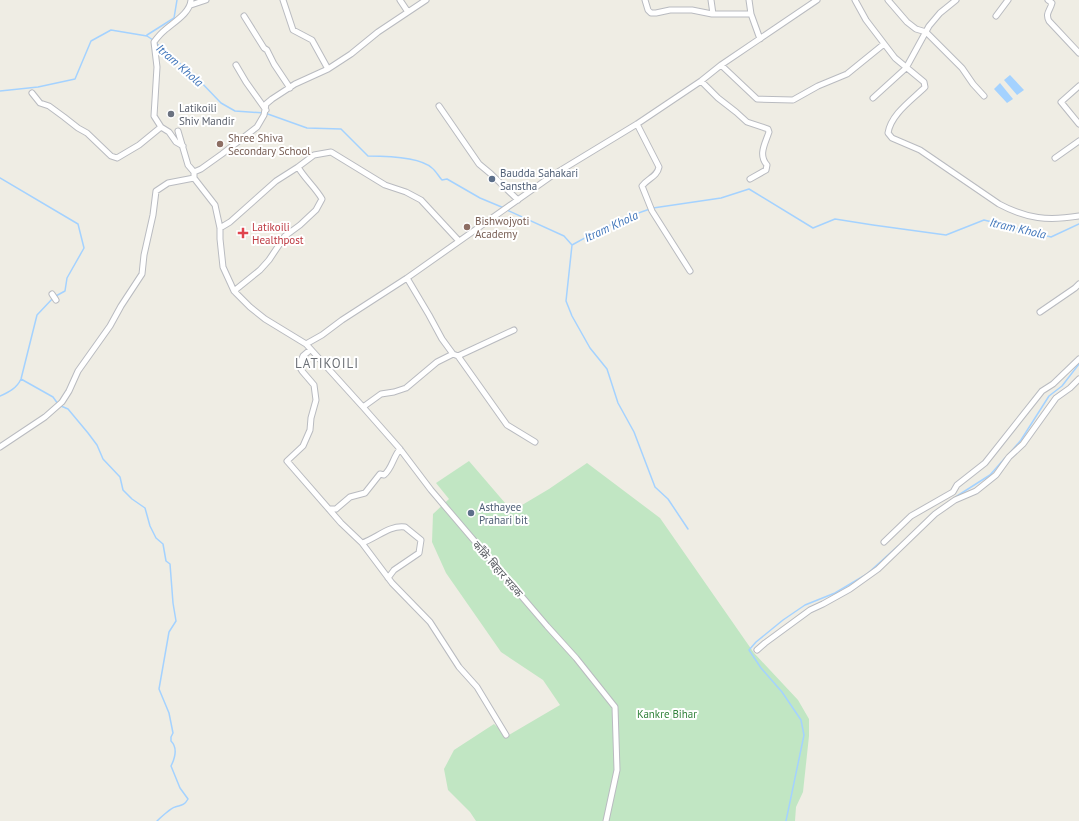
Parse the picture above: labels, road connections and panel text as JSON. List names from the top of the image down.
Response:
{
  "streets": {
    "street": ["काँक्रे बिहार सडक"]
  },
  "districts": ["LATIKOILI"],
  "water": ["Itram Khola"],
  "parks": ["Kankre Bihar"],
  "places": {
    "other": [
      "Latikoili Shiv Mandir",
      "Shree Shiva Secondary School",
      "Baudda Sahakari Sanstha",
      "Bishwojyoti Academy",
      "Asthayee Prahari bit"
    ],
    "health": ["Latikoili Healthpost"]
  }
}
